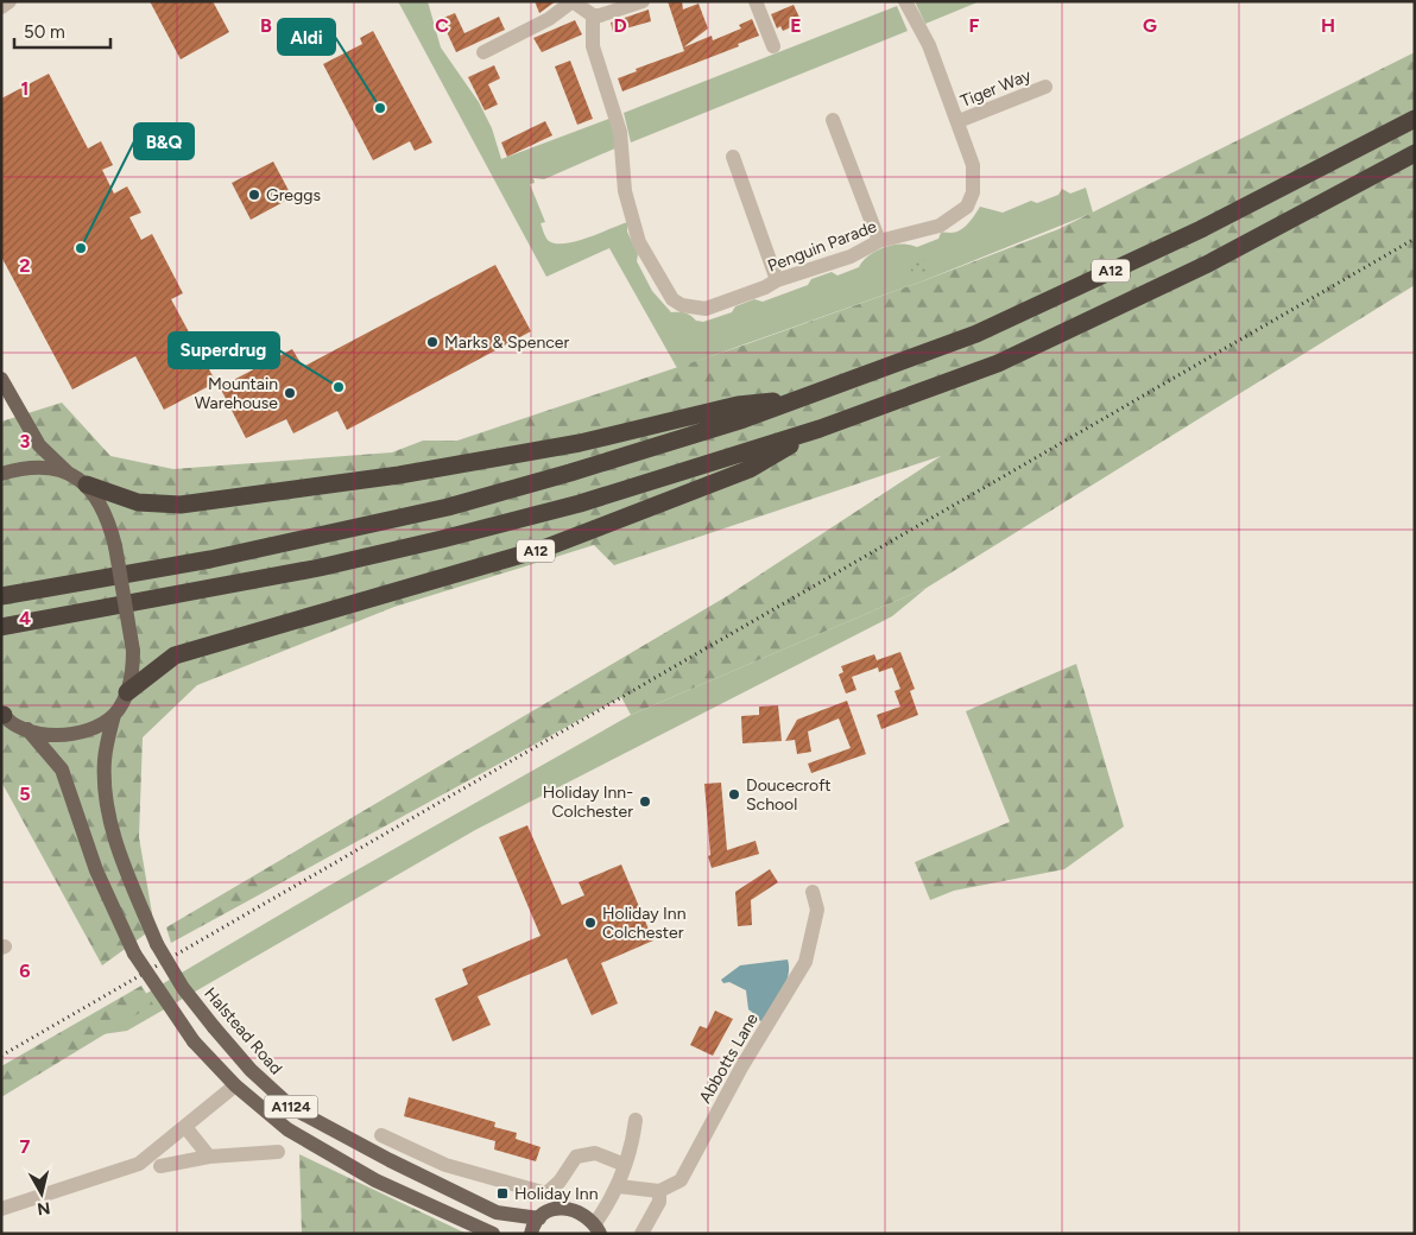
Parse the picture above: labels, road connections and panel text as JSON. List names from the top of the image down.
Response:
{
  "streets": {
    "highway": ["A12"],
    "main road": ["Halstead Road", "A1124"],
    "street": ["Tiger Way", "Penguin Parade", "Abbotts Lane"]
  },
  "crossings": [
    ["Tiger Way", "Penguin Parade"],
    ["A12", "Halstead Road"]
  ],
  "places": {
    "other": [
      "Aldi",
      "Greggs",
      "B&Q",
      "Marks & Spencer",
      "Superdrug",
      "Mountain Warehouse",
      "Doucecroft School",
      "Holiday Inn- Colchester",
      "Holiday Inn Colchester"
    ],
    "transit": ["Holiday Inn"]
  },
  "scale_bar": "50 m",
  "north": "bottom",
  "grid": {
    "columns": [
      "B",
      "C",
      "D",
      "E",
      "F",
      "G",
      "H"
    ],
    "rows": [
      "1",
      "2",
      "3",
      "4",
      "5",
      "6",
      "7"
    ]
  }
}
